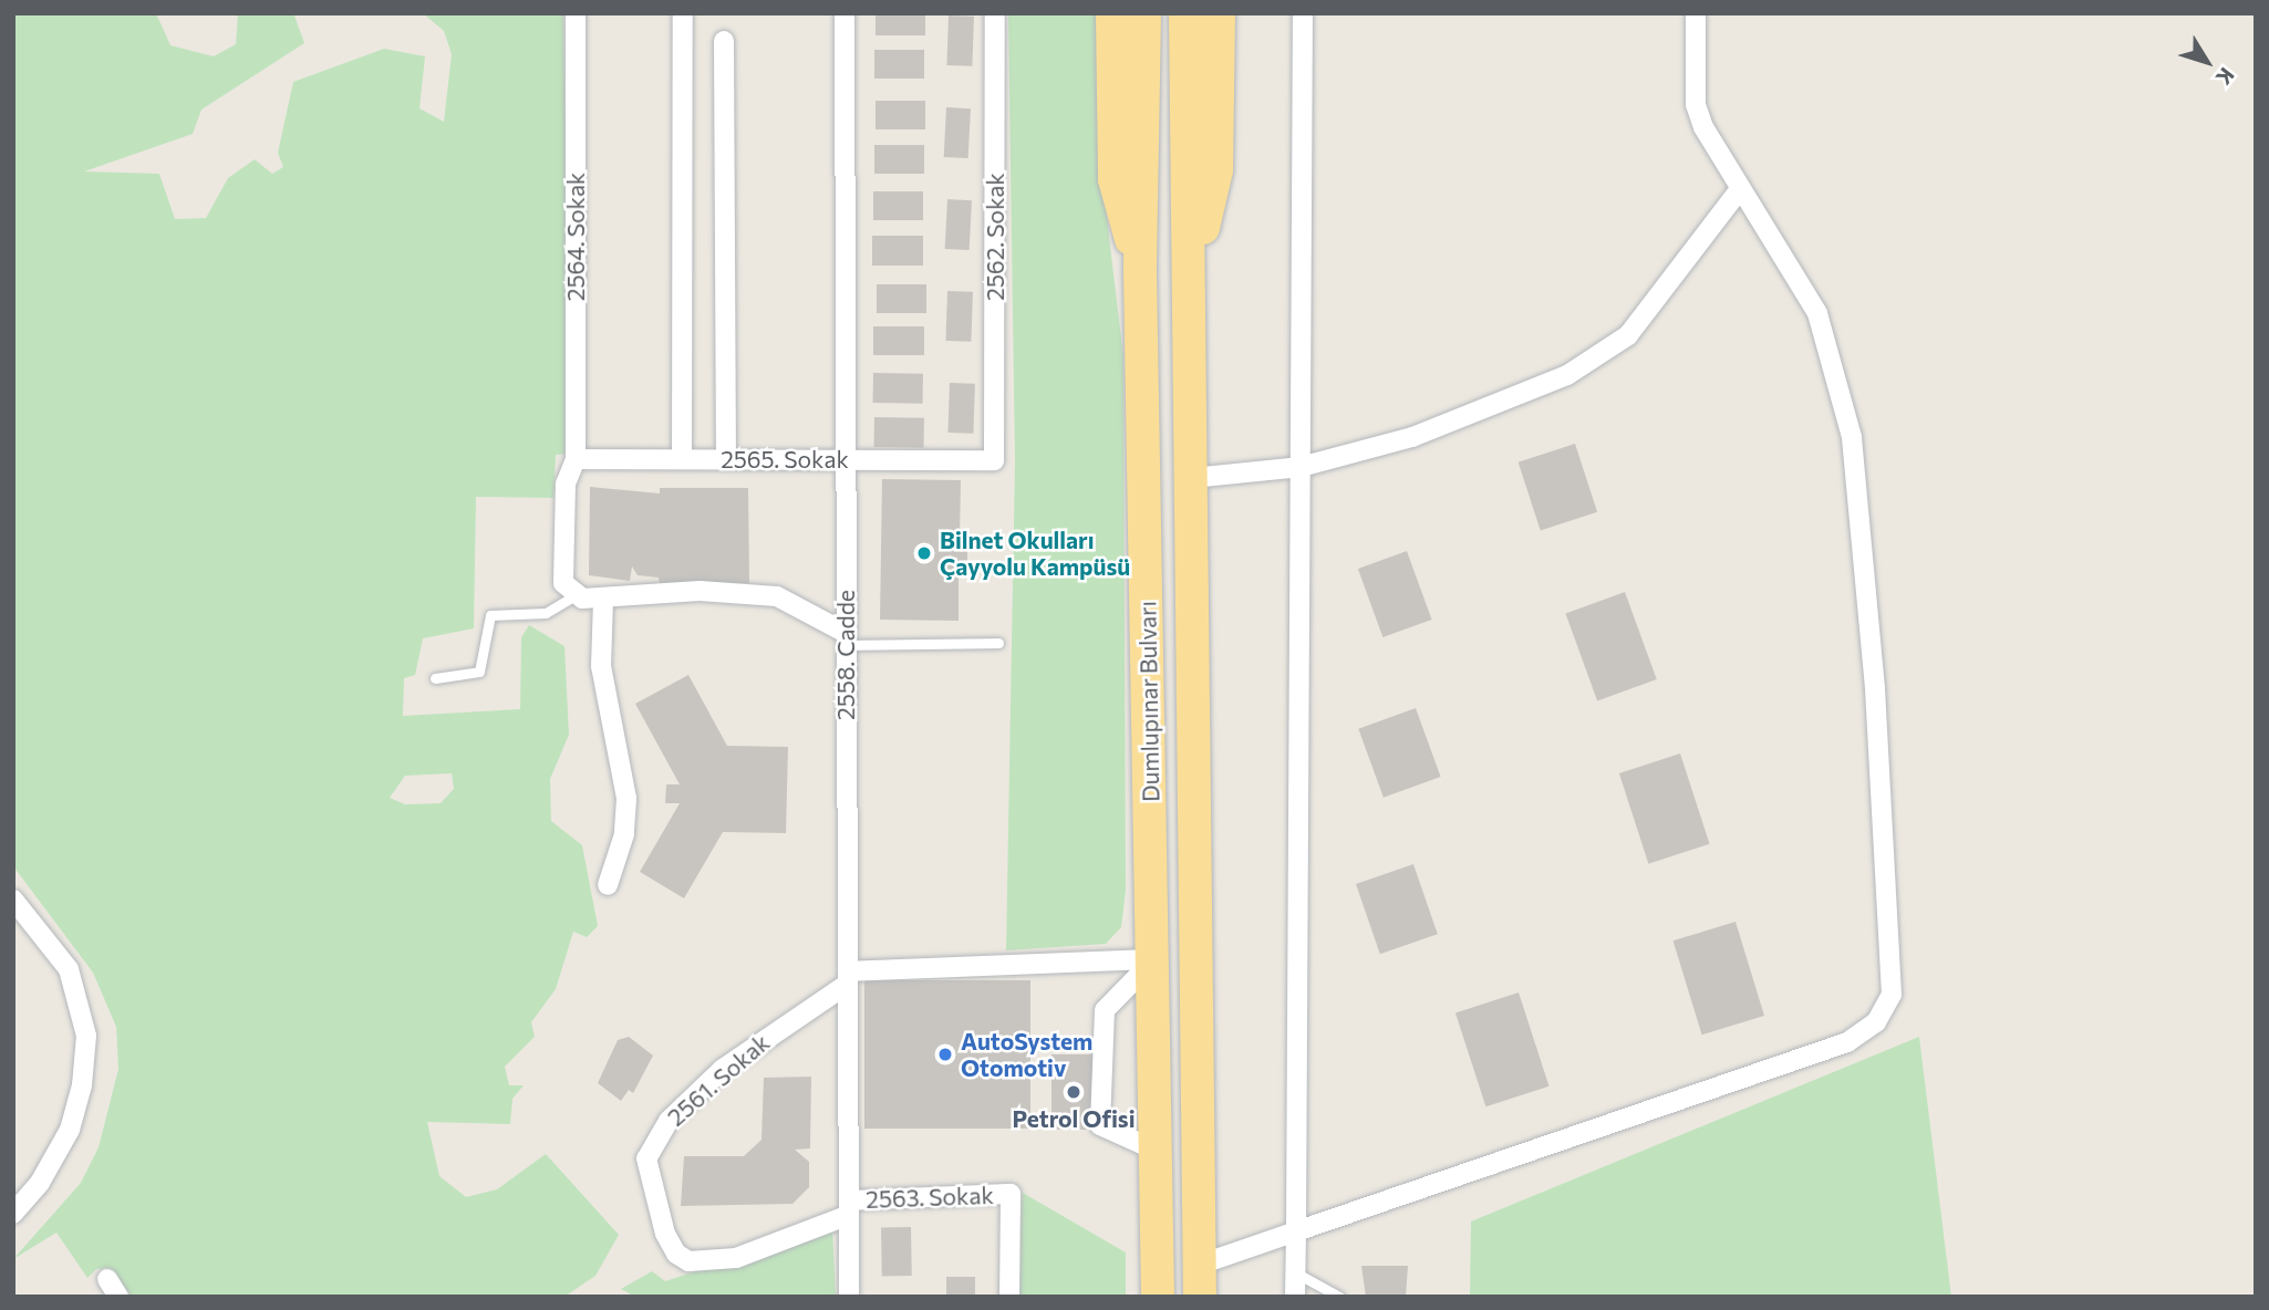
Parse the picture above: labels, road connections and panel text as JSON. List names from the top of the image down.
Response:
{
  "streets": {
    "highway": ["Dumlupınar Bulvarı"],
    "street": [
      "2564. Sokak",
      "2562. Sokak",
      "2565. Sokak",
      "2558. Cadde",
      "2561. Sokak",
      "2563. Sokak"
    ]
  },
  "crossings": [
    ["2564. Sokak", "2565. Sokak"],
    ["2562. Sokak", "2565. Sokak"],
    ["2565. Sokak", "2558. Cadde"],
    ["2558. Cadde", "2561. Sokak"],
    ["2558. Cadde", "2563. Sokak"],
    ["2561. Sokak", "2563. Sokak"]
  ],
  "places": ["Bilnet Okulları Çayyolu Kampüsü", "AutoSystem Otomotiv", "Petrol Ofisi"],
  "north": "bottom right"
}
